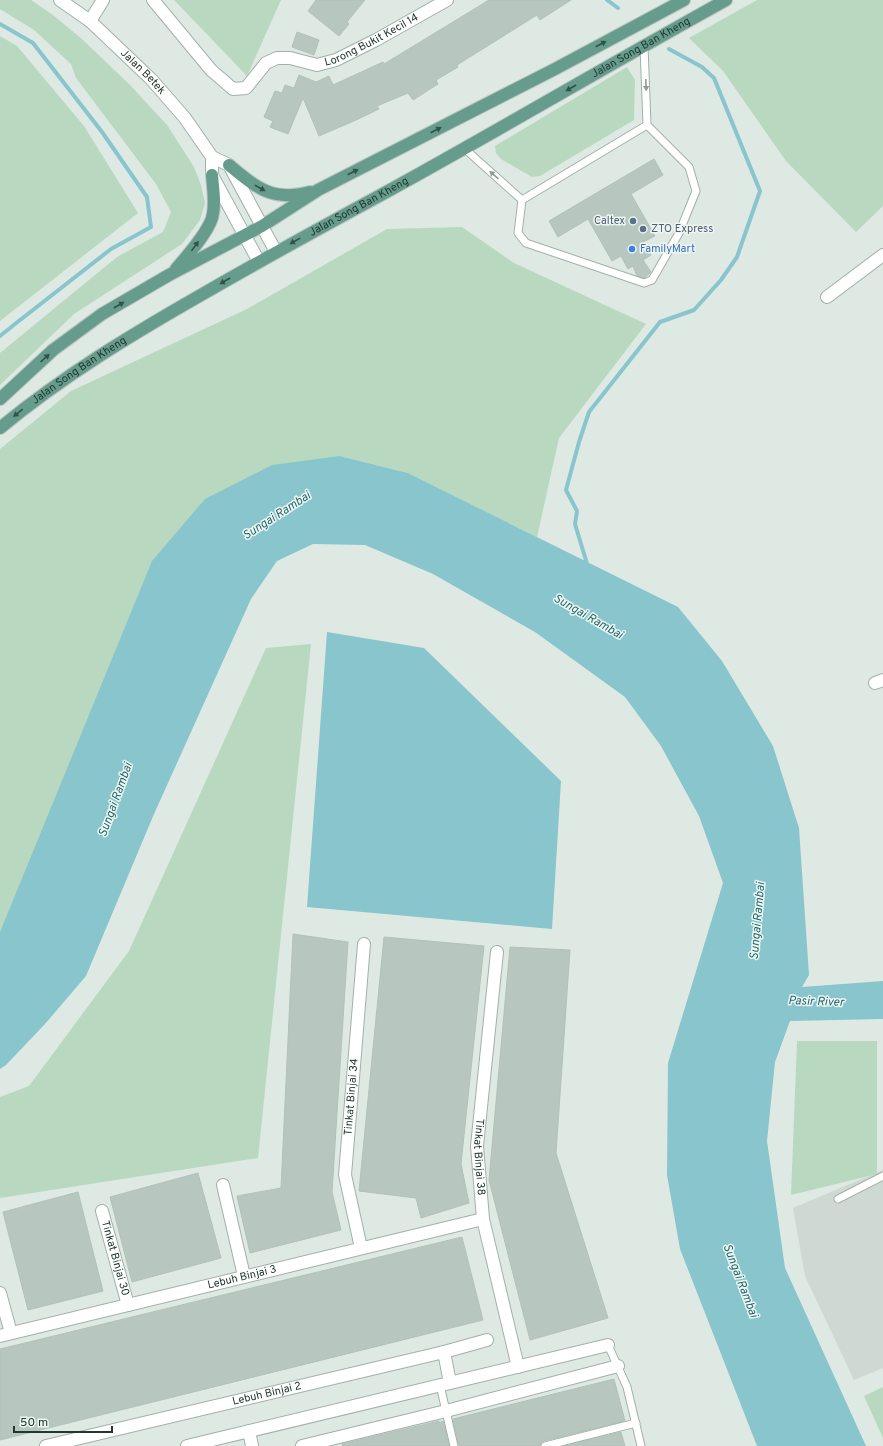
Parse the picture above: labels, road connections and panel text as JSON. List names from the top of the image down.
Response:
{
  "streets": {
    "main road": ["Jalan Song Ban Kheng"],
    "street": [
      "Lorong Bukit Kecil 14",
      "Jalan Betek",
      "Tinkat Binjai 34",
      "Tinkat Binjai 38",
      "Tinkat Binjai 30",
      "Lebuh Binjai 3",
      "Lebuh Binjai 2"
    ]
  },
  "crossings": [
    ["Tinkat Binjai 34", "Lebuh Binjai 3"],
    ["Tinkat Binjai 38", "Lebuh Binjai 3"],
    ["Tinkat Binjai 30", "Lebuh Binjai 3"]
  ],
  "water": ["Sungai Rambai", "Pasir River"],
  "places": ["Caltex", "ZTO Express", "FamilyMart"],
  "scale_bar": "50 m"
}
